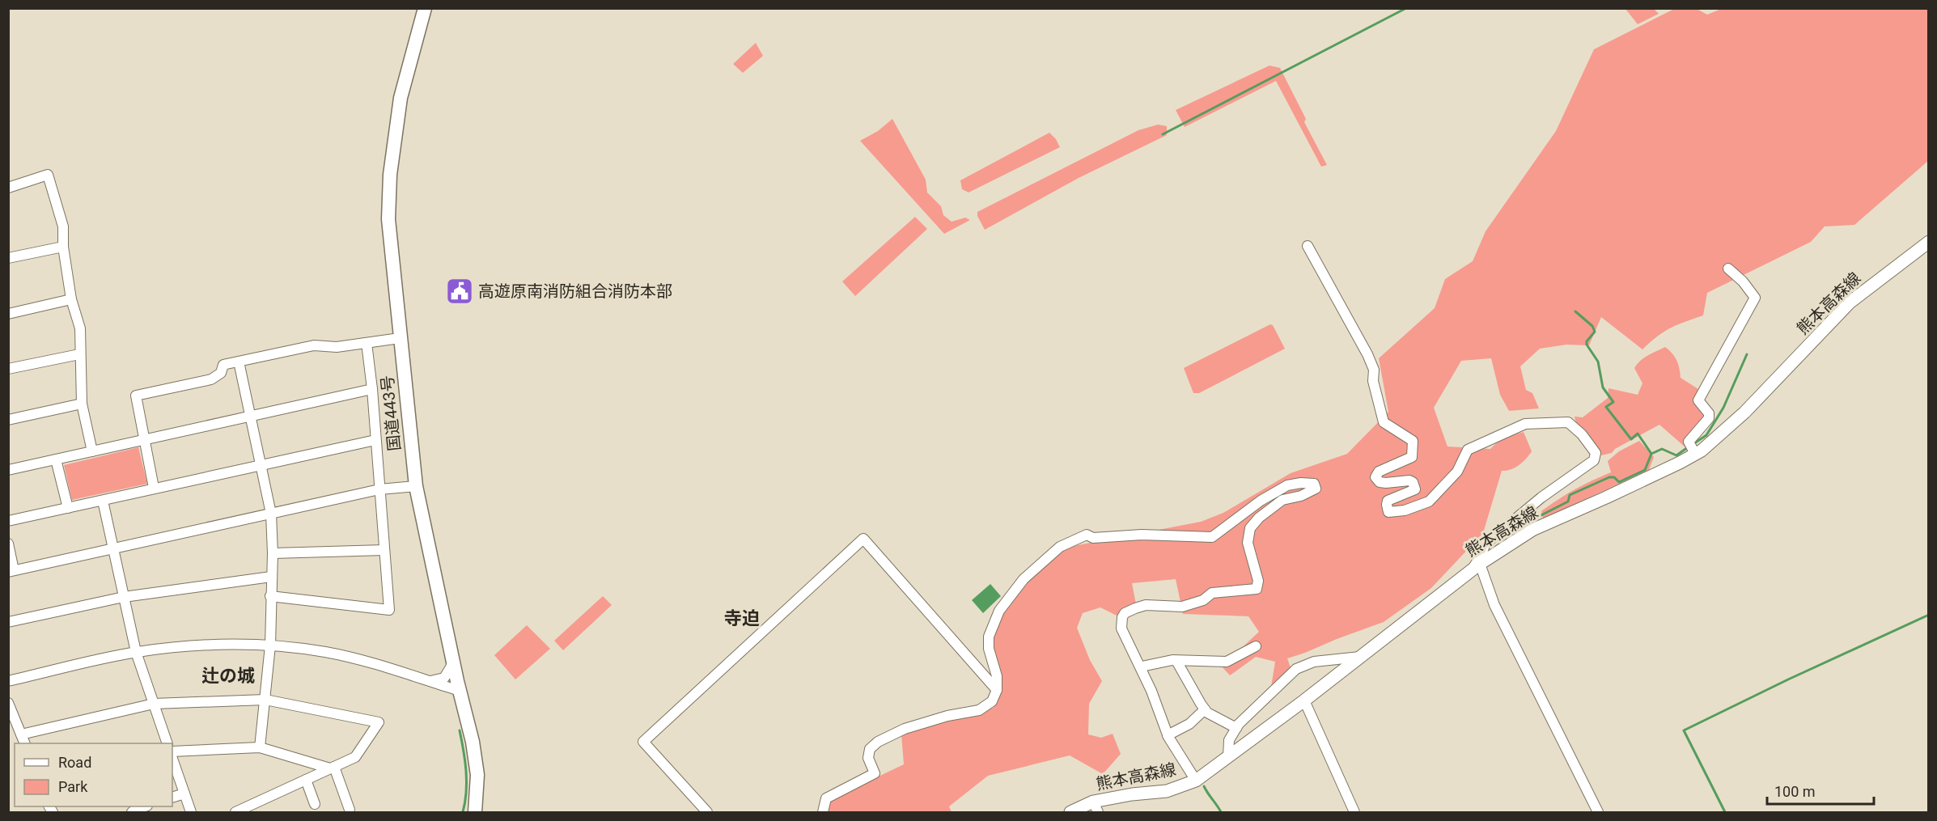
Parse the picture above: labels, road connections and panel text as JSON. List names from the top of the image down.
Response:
{
  "streets": {
    "highway": ["国道443号"],
    "main road": ["熊本高森線"]
  },
  "districts": ["寺迫", "辻の城"],
  "places": {
    "public building": ["高遊原南消防組合消防本部"]
  },
  "legend": ["Road", "Park"],
  "scale_bar": "100 m"
}
